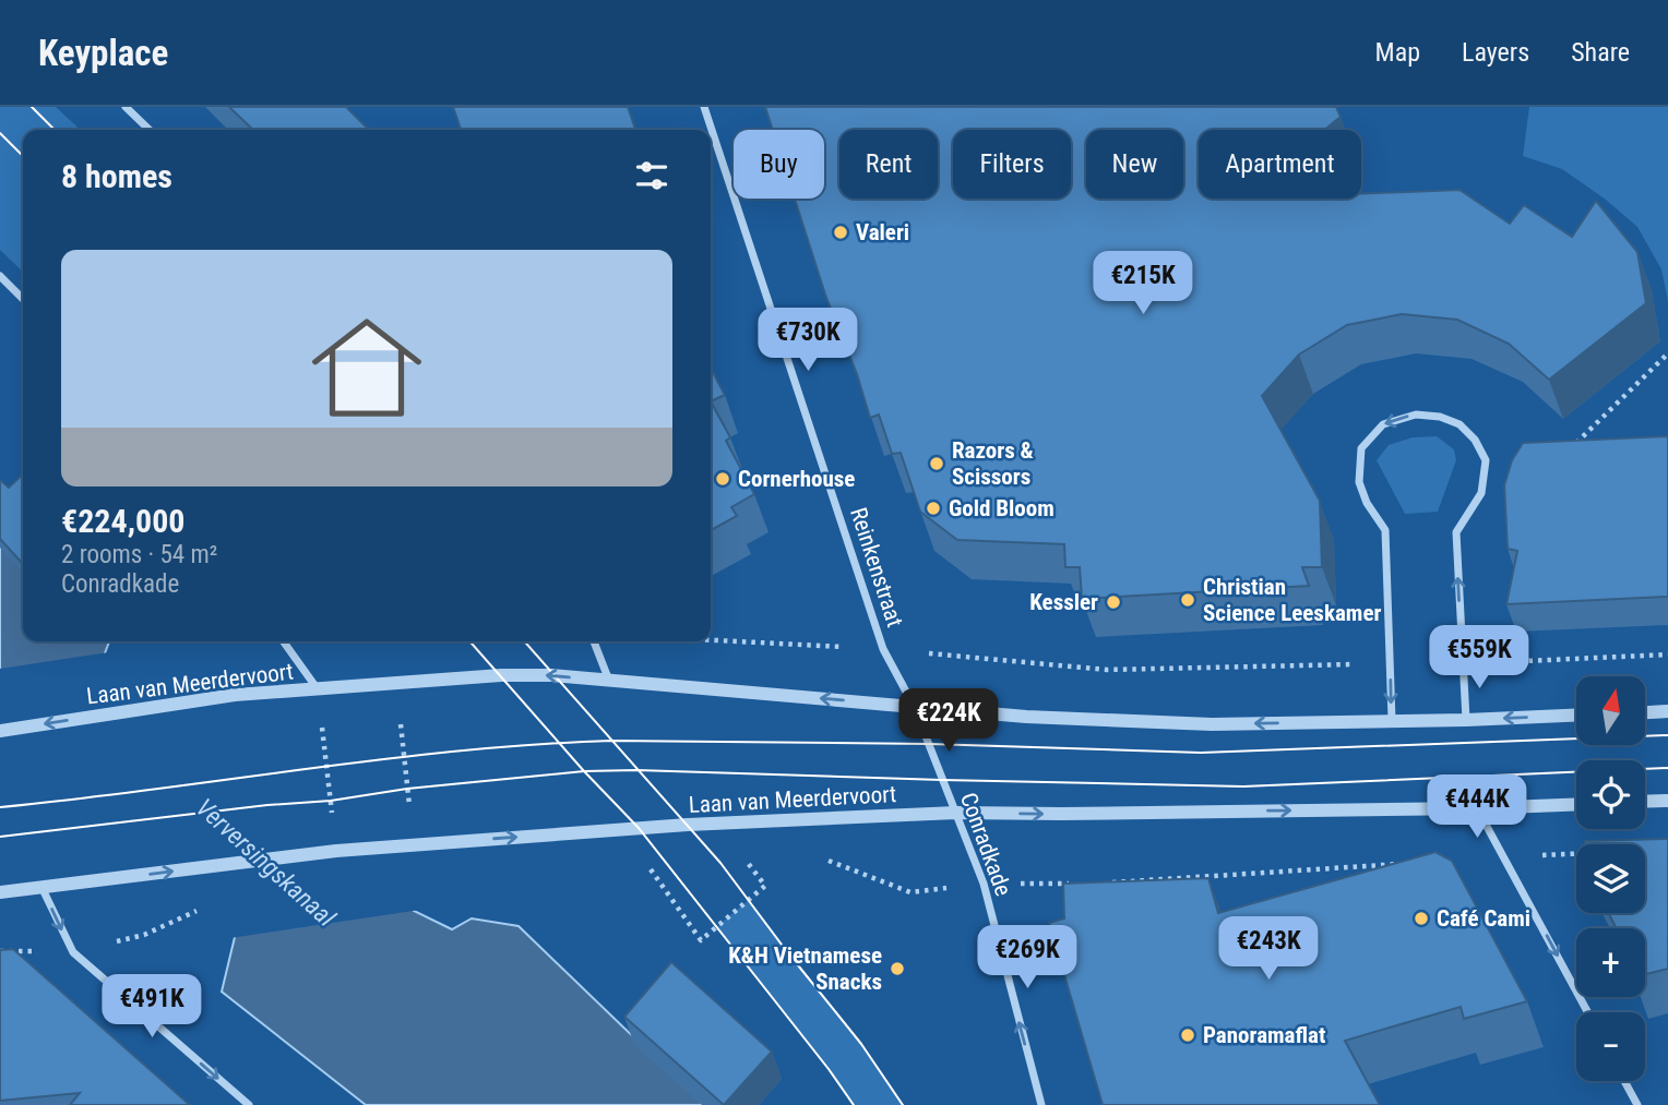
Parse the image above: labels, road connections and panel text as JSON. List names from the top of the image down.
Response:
{
  "streets": {
    "street": ["Reinkenstraat", "Laan van Meerdervoort", "Conradkade"]
  },
  "crossings": [
    ["Reinkenstraat", "Conradkade"],
    ["Laan van Meerdervoort", "Conradkade"]
  ],
  "one_way": ["Conradkade"],
  "water": ["Verversingskanaal"],
  "places": [
    "Valeri",
    "Razors & Scissors",
    "Cornerhouse",
    "Gold Bloom",
    "Christian Science Leeskamer",
    "Kessler",
    "Café Cami",
    "K&H Vietnamese Snacks",
    "Panoramaflat"
  ],
  "north": "top",
  "page": {
    "header": "Keyplace",
    "nav": ["Map", "Layers", "Share"],
    "chip": [
      "Buy",
      "Rent",
      "Filters",
      "New",
      "Apartment"
    ],
    "heading": "8 homes",
    "list": [
      {
        "name": "€224,000",
        "note": "2 rooms · 54 m² · Conradkade"
      }
    ],
    "price": [
      "€215K",
      "€730K",
      "€559K",
      "€224K",
      "€444K",
      "€243K",
      "€269K",
      "€491K"
    ],
    "map_buttons": ["+", "−"]
  }
}
